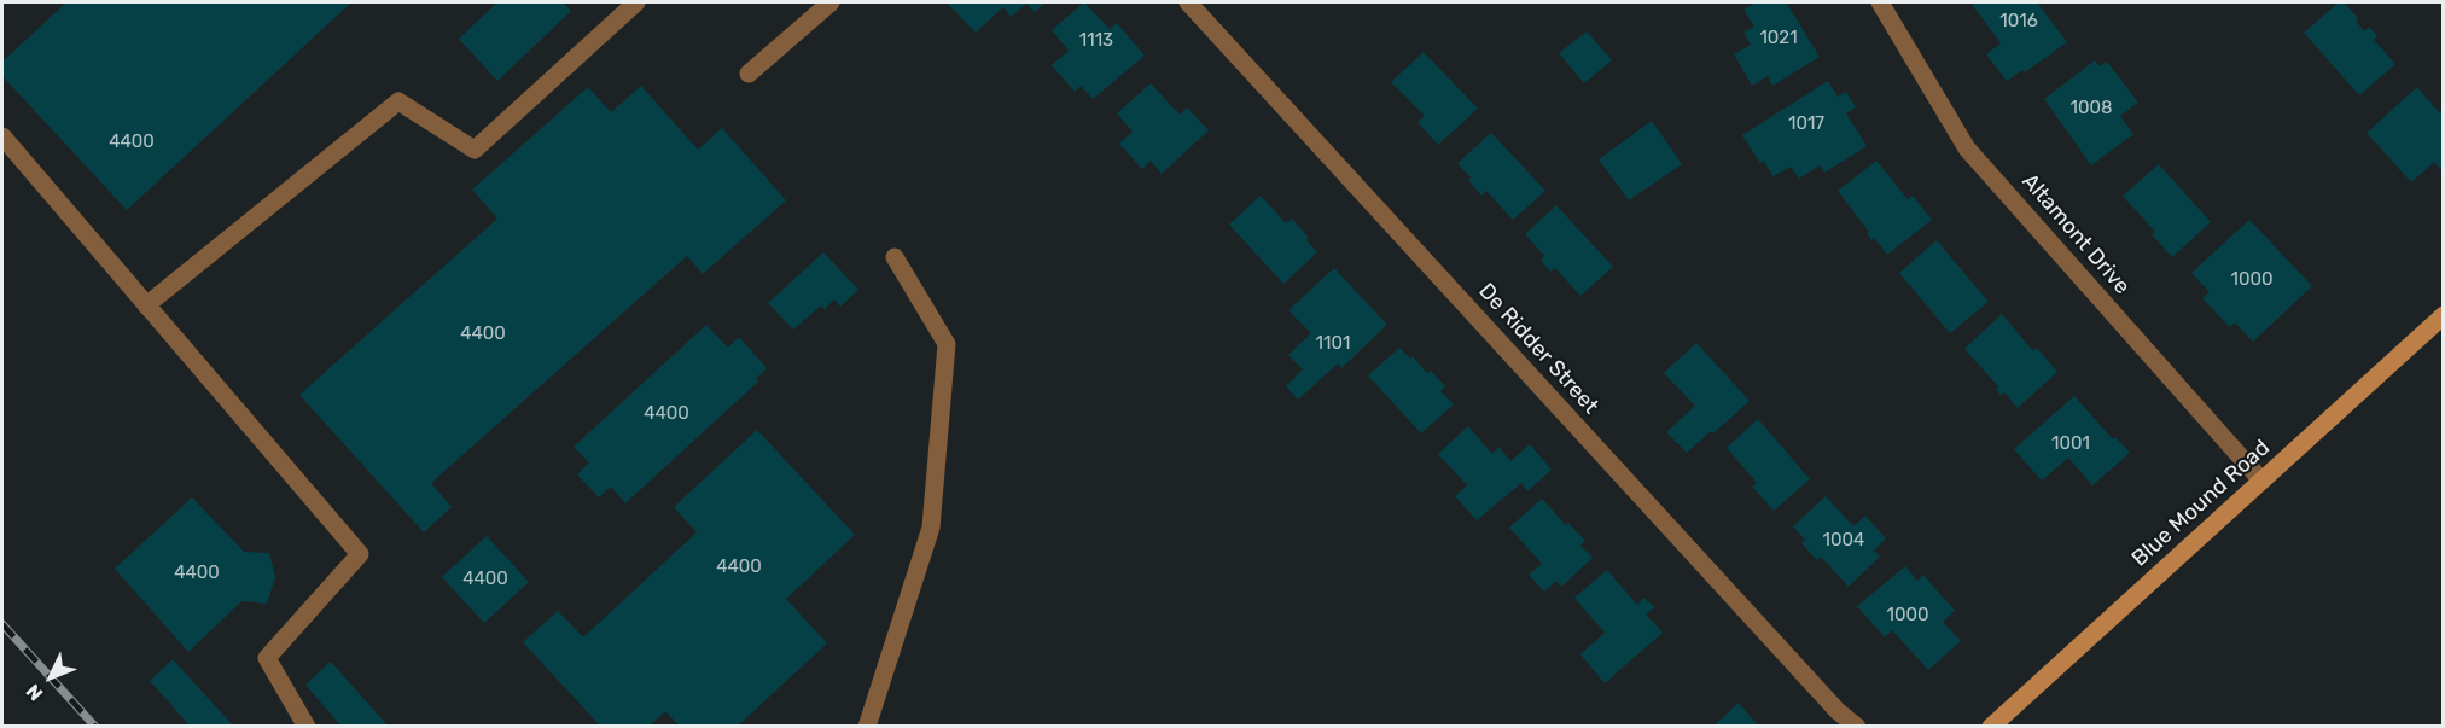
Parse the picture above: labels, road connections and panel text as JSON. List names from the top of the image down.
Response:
{
  "streets": {
    "main road": ["Blue Mound Road"],
    "street": ["Altamont Drive", "De Ridder Street"]
  },
  "crossings": [
    ["Altamont Drive", "Blue Mound Road"]
  ],
  "house_numbers": [
    "1016",
    "1021",
    "1113",
    "1008",
    "1017",
    "4400",
    "1000",
    "4400",
    "1101",
    "4400",
    "1001",
    "1004",
    "4400",
    "4400",
    "4400",
    "1000"
  ],
  "north": "bottom left"
}
